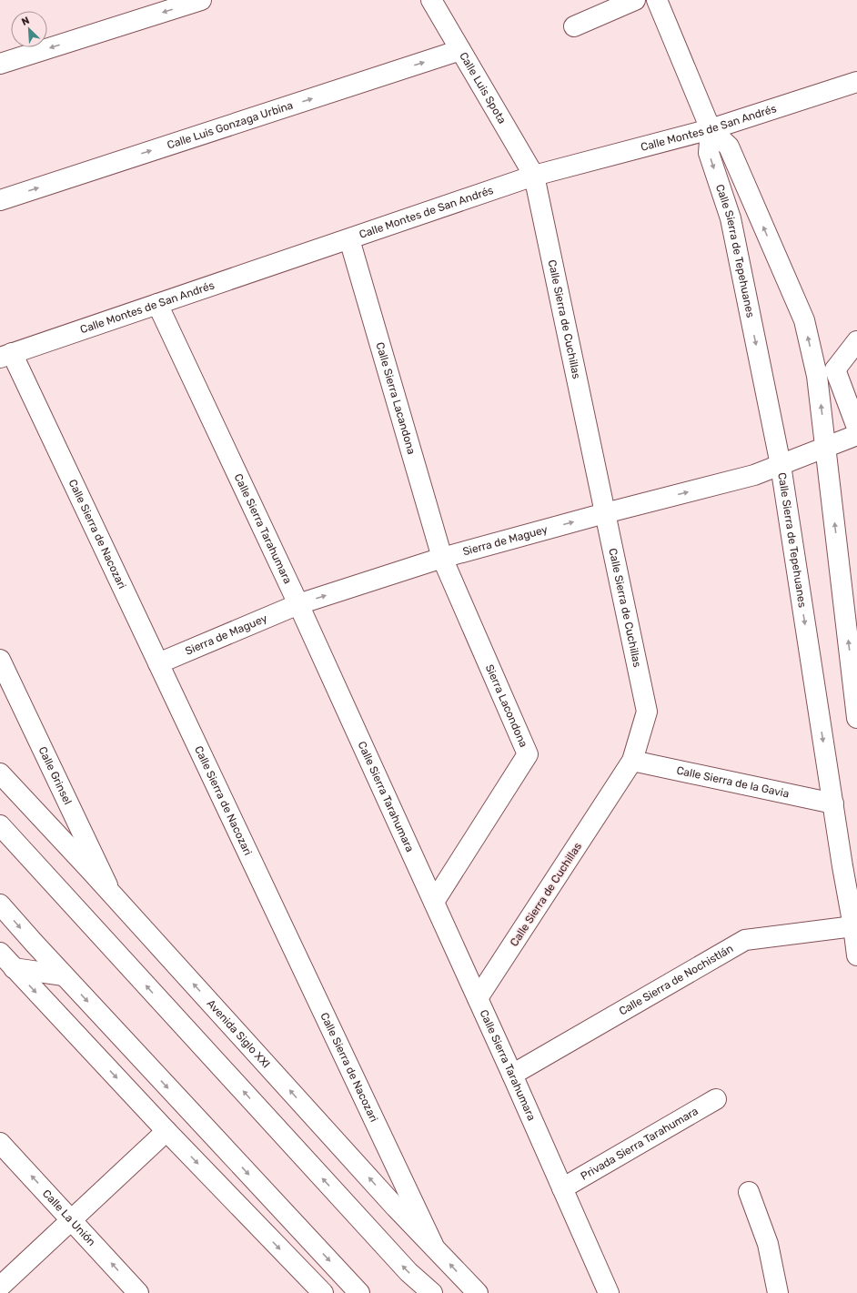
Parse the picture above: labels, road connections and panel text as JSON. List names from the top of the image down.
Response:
{
  "streets": {
    "main road": [
      "Calle Luis Spota",
      "Calle Luis Gonzaga Urbina",
      "Calle Montes de San Andrés",
      "Calle Sierra de Tepehuanes",
      "Calle Sierra de Cuchillas",
      "Calle Sierra Lacandona",
      "Calle Sierra Tarahumara",
      "Calle Sierra de Nacozari",
      "Sierra de Maguey",
      "Sierra Lacondona",
      "Calle Grinsel",
      "Calle Sierra de la Gavia",
      "Calle Sierra de Nochistlán",
      "Avenida Siglo XXI",
      "Privada Sierra Tarahumara",
      "Calle La Unión"
    ]
  },
  "crossings": [
    ["Calle Luis Spota", "Calle Luis Gonzaga Urbina"],
    ["Calle Luis Spota", "Calle Montes de San Andrés"],
    ["Calle Luis Spota", "Calle Sierra de Cuchillas"],
    ["Calle Montes de San Andrés", "Calle Sierra de Tepehuanes"],
    ["Calle Montes de San Andrés", "Calle Sierra de Cuchillas"],
    ["Calle Montes de San Andrés", "Calle Sierra Lacandona"],
    ["Calle Montes de San Andrés", "Calle Sierra Tarahumara"],
    ["Calle Montes de San Andrés", "Calle Sierra de Nacozari"],
    ["Calle Sierra de Tepehuanes", "Sierra de Maguey"],
    ["Calle Sierra de Tepehuanes", "Calle Sierra de la Gavia"],
    ["Calle Sierra de Tepehuanes", "Calle Sierra de Nochistlán"],
    ["Calle Sierra de Cuchillas", "Calle Sierra Tarahumara"],
    ["Calle Sierra de Cuchillas", "Sierra de Maguey"],
    ["Calle Sierra de Cuchillas", "Calle Sierra de la Gavia"],
    ["Calle Sierra Lacandona", "Sierra de Maguey"],
    ["Calle Sierra Lacandona", "Sierra Lacondona"],
    ["Calle Sierra Tarahumara", "Sierra de Maguey"],
    ["Calle Sierra Tarahumara", "Sierra Lacondona"],
    ["Calle Sierra Tarahumara", "Calle Sierra de Nochistlán"],
    ["Calle Sierra Tarahumara", "Privada Sierra Tarahumara"],
    ["Calle Sierra de Nacozari", "Sierra de Maguey"],
    ["Calle Sierra de Nacozari", "Avenida Siglo XXI"],
    ["Sierra de Maguey", "Sierra Lacondona"],
    ["Calle Grinsel", "Avenida Siglo XXI"]
  ],
  "one_way": ["Sierra de Maguey"],
  "north": "top left"
}
